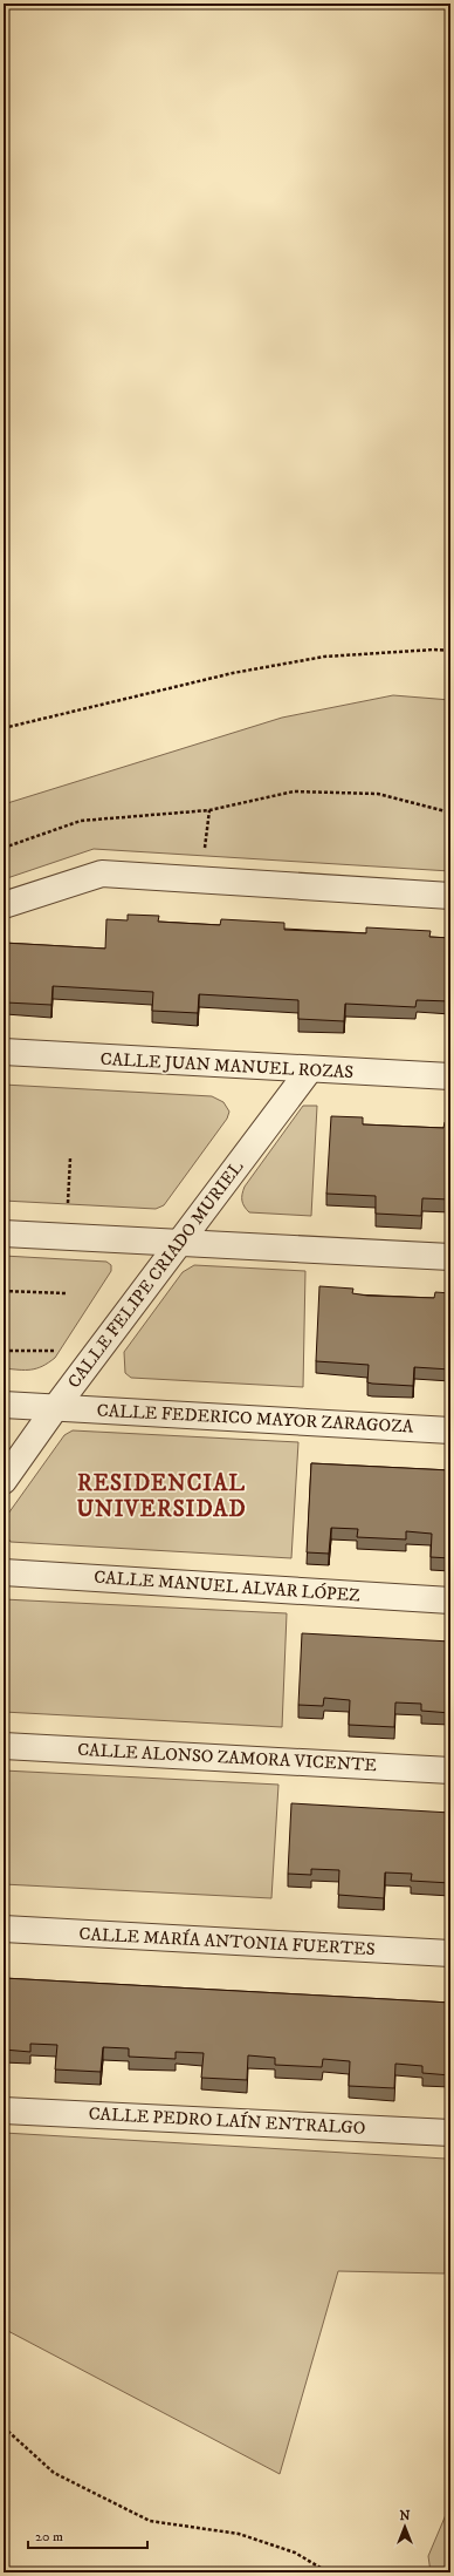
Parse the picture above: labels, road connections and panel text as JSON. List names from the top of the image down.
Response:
{
  "streets": {
    "street": [
      "CALLE JUAN MANUEL ROZAS",
      "CALLE FELIPE CRIADO MURIEL",
      "CALLE FEDERICO MAYOR ZARAGOZA",
      "CALLE MANUEL ALVAR LÓPEZ",
      "CALLE ALONSO ZAMORA VICENTE",
      "CALLE MARÍA ANTONIA FUERTES",
      "CALLE PEDRO LAÍN ENTRALGO"
    ]
  },
  "crossings": [
    ["CALLE JUAN MANUEL ROZAS", "CALLE FELIPE CRIADO MURIEL"],
    ["CALLE FELIPE CRIADO MURIEL", "CALLE FEDERICO MAYOR ZARAGOZA"]
  ],
  "districts": ["RESIDENCIAL UNIVERSIDAD"],
  "scale_bar": "20 m",
  "north": "top"
}
